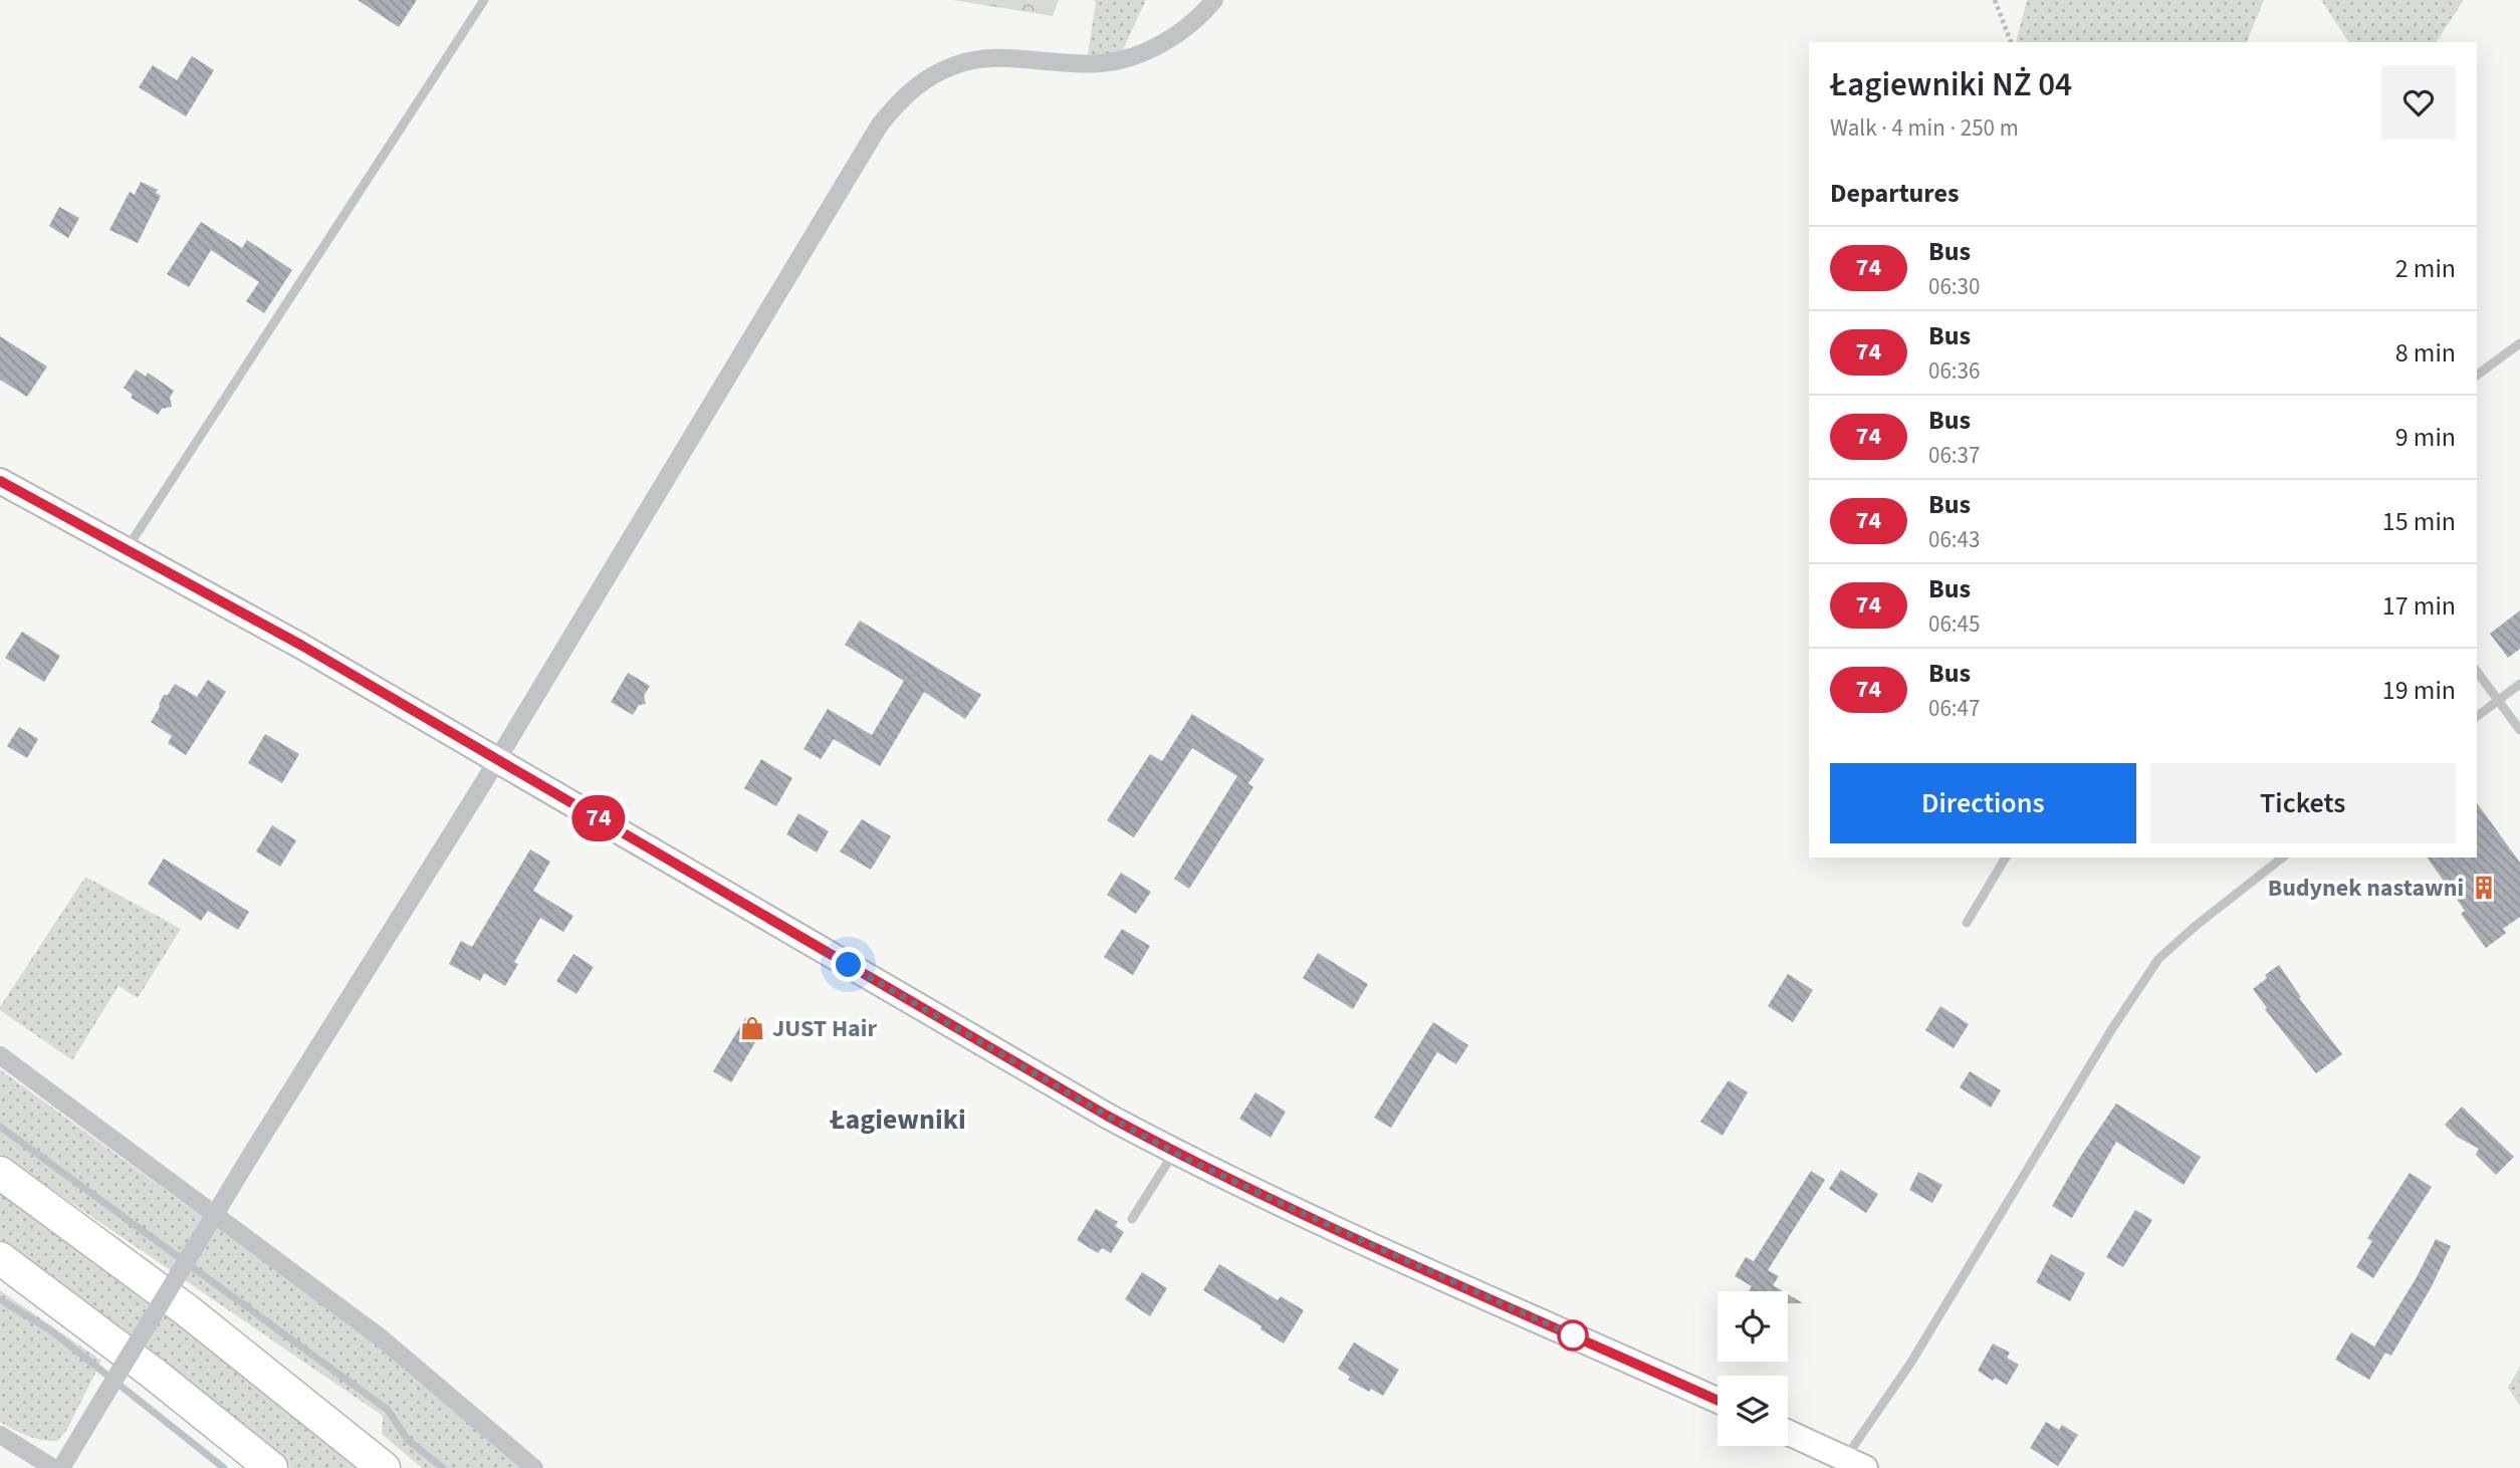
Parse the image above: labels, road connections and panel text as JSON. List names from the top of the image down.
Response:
{
  "districts": ["Łagiewniki"],
  "places": {
    "building": ["Budynek nastawni"],
    "shop": ["JUST Hair"]
  },
  "lines": ["bus line 74"],
  "page": {
    "on_map": "74",
    "heading": [
      ["Łagiewniki NŻ 04", "Walk · 4 min · 250 m"],
      "Departures"
    ],
    "list": [
      {
        "mark": "74",
        "name": "Bus",
        "note": "06:30",
        "value": "2 min"
      },
      {
        "mark": "74",
        "name": "Bus",
        "note": "06:36",
        "value": "8 min"
      },
      {
        "mark": "74",
        "name": "Bus",
        "note": "06:37",
        "value": "9 min"
      },
      {
        "mark": "74",
        "name": "Bus",
        "note": "06:43",
        "value": "15 min"
      },
      {
        "mark": "74",
        "name": "Bus",
        "note": "06:45",
        "value": "17 min"
      },
      {
        "mark": "74",
        "name": "Bus",
        "note": "06:47",
        "value": "19 min"
      }
    ],
    "buttons": ["Directions", "Tickets"]
  }
}
